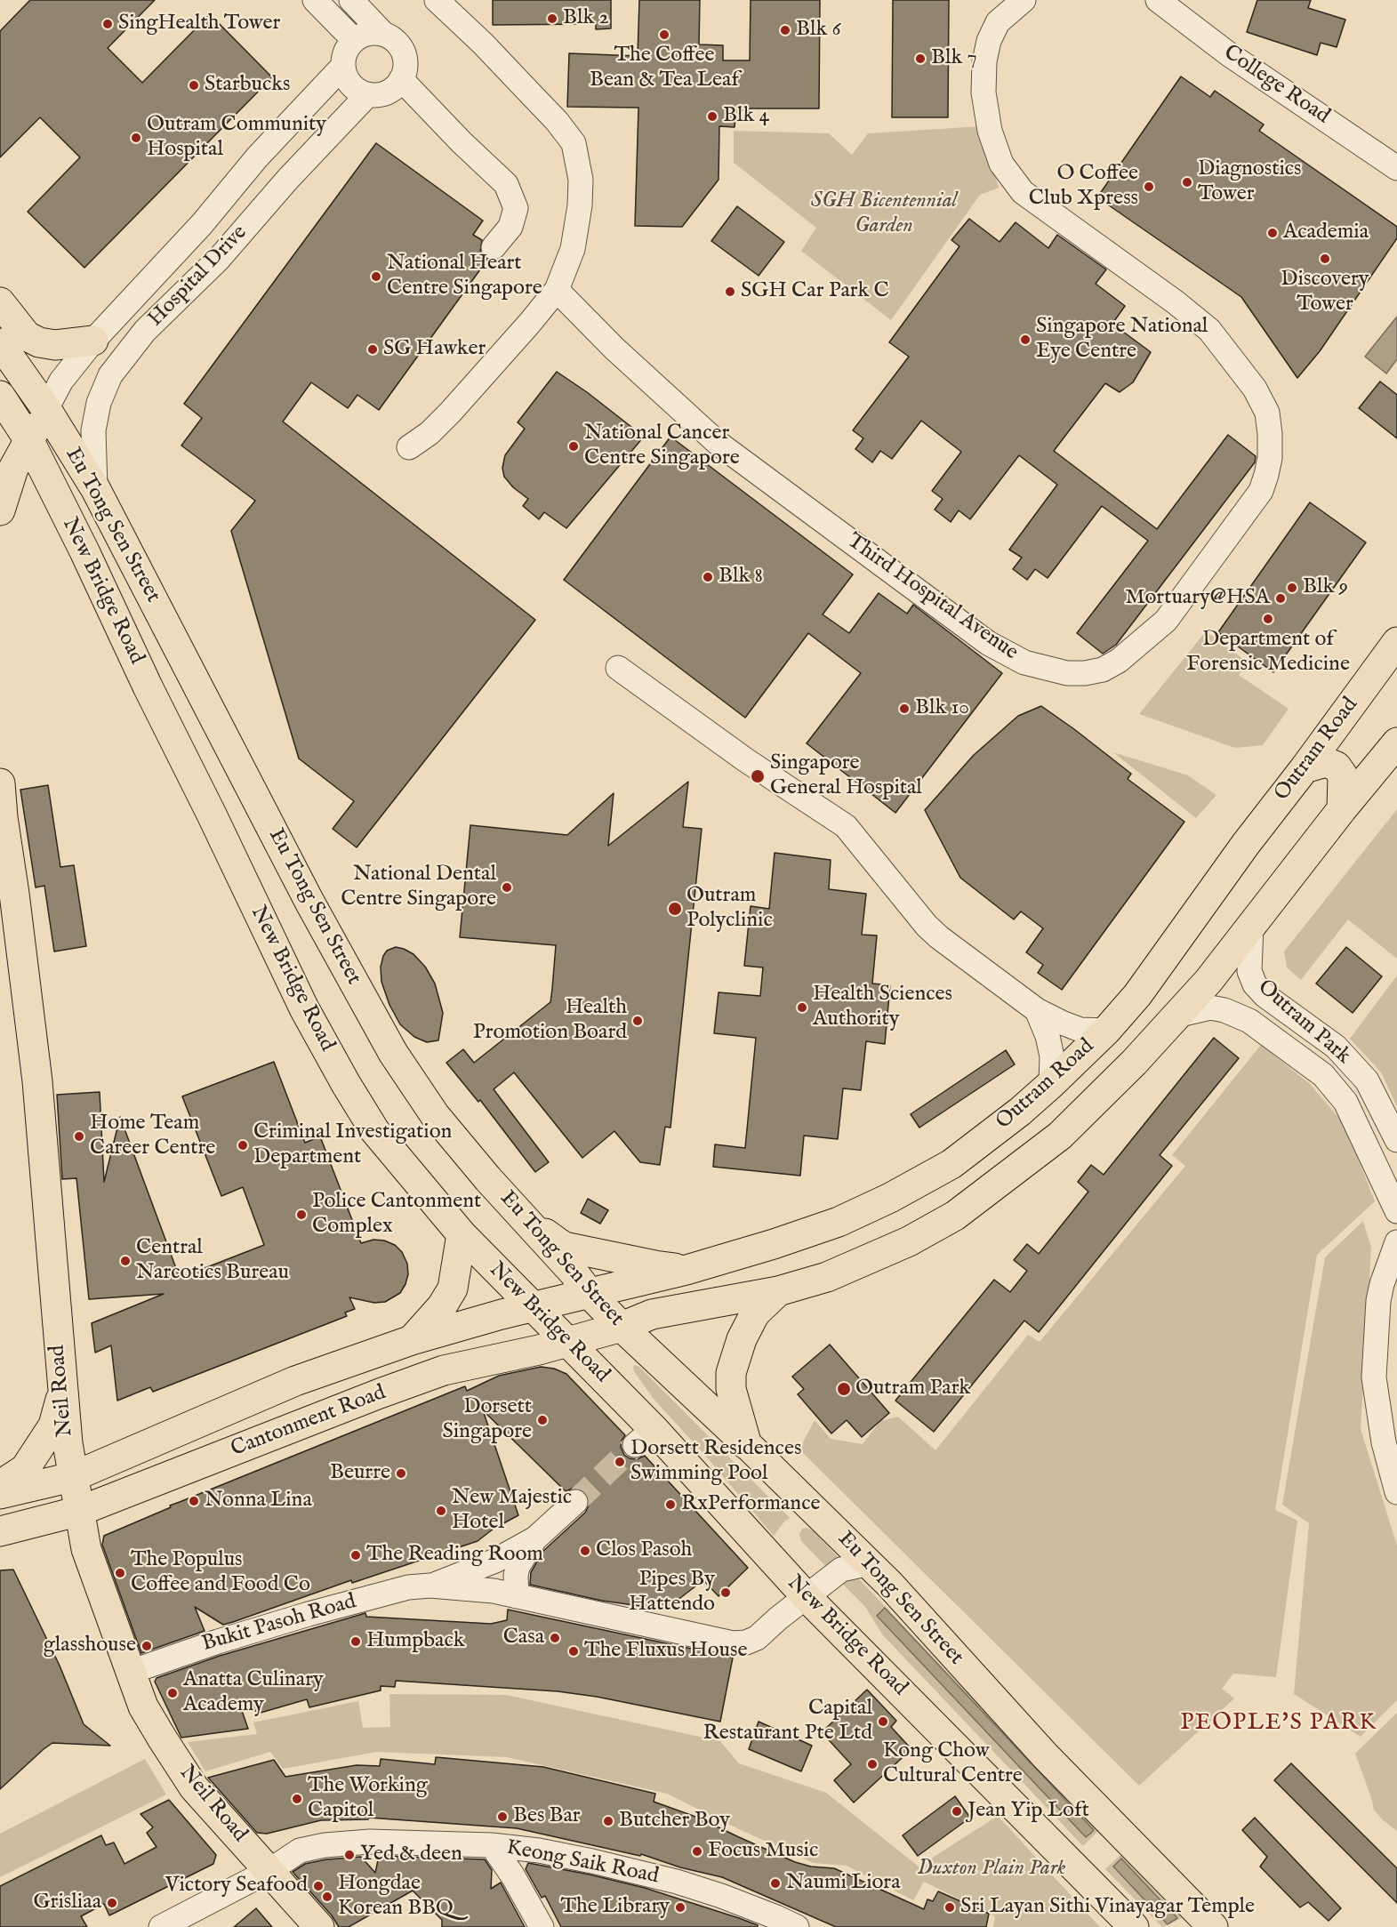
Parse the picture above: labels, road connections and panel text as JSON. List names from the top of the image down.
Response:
{
  "streets": {
    "main road": [
      "Eu Tong Sen Street",
      "New Bridge Road",
      "Outram Road",
      "Neil Road",
      "Cantonment Road"
    ],
    "street": [
      "College Road",
      "Hospital Drive",
      "Third Hospital Avenue",
      "Outram Park",
      "Bukit Pasoh Road",
      "Keong Saik Road"
    ]
  },
  "crossings": [
    ["Hospital Drive", "Eu Tong Sen Street"],
    ["Eu Tong Sen Street", "Outram Road"],
    ["Eu Tong Sen Street", "Cantonment Road"],
    ["Eu Tong Sen Street", "Bukit Pasoh Road"],
    ["New Bridge Road", "Outram Road"],
    ["New Bridge Road", "Cantonment Road"],
    ["New Bridge Road", "Bukit Pasoh Road"],
    ["Outram Road", "Outram Park"],
    ["Outram Road", "Cantonment Road"],
    ["Neil Road", "Cantonment Road"],
    ["Neil Road", "Bukit Pasoh Road"],
    ["Neil Road", "Keong Saik Road"]
  ],
  "districts": ["PEOPLE'S PARK"],
  "parks": ["SGH Bicentennial Garden", "Duxton Plain Park"],
  "places": [
    "Blk 2",
    "SingHealth Tower",
    "Blk 6",
    "The Coffee Bean & Tea Leaf",
    "Blk 7",
    "Starbucks",
    "Blk 4",
    "Outram Community Hospital",
    "Diagnostics Tower",
    "O Coffee Club Xpress",
    "Academia",
    "Discovery Tower",
    "National Heart Centre Singapore",
    "SGH Car Park C",
    "Singapore National Eye Centre",
    "SG Hawker",
    "National Cancer Centre Singapore",
    "Blk 8",
    "Blk 9",
    "Mortuary@HSA",
    "Department of Forensic Medicine",
    "Blk 10",
    "Singapore General Hospital",
    "National Dental Centre Singapore",
    "Outram Polyclinic",
    "Health Sciences Authority",
    "Health Promotion Board",
    "Home Team Career Centre",
    "Criminal Investigation Department",
    "Police Cantonment Complex",
    "Central Narcotics Bureau",
    "Outram Park",
    "Dorsett Singapore",
    "Dorsett Residences Swimming Pool",
    "Beurre",
    "Nonna Lina",
    "RxPerformance",
    "New Majestic Hotel",
    "Clos Pasoh",
    "The Reading Room",
    "The Populus Coffee and Food Co",
    "Pipes By Hattendo",
    "Casa",
    "Humpback",
    "glasshouse",
    "The Fluxus House",
    "Anatta Culinary Academy",
    "Capital Restaurant Pte Ltd",
    "Kong Chow Cultural Centre",
    "The Working Capitol",
    "Jean Yip Loft",
    "Bes Bar",
    "Butcher Boy",
    "Focus Music",
    "Yed & deen",
    "Naumi Liora",
    "Victory Seafood",
    "Hongdae Korean BBQ",
    "Grisliaa",
    "The Library",
    "Sri Layan Sithi Vinayagar Temple"
  ]
}
